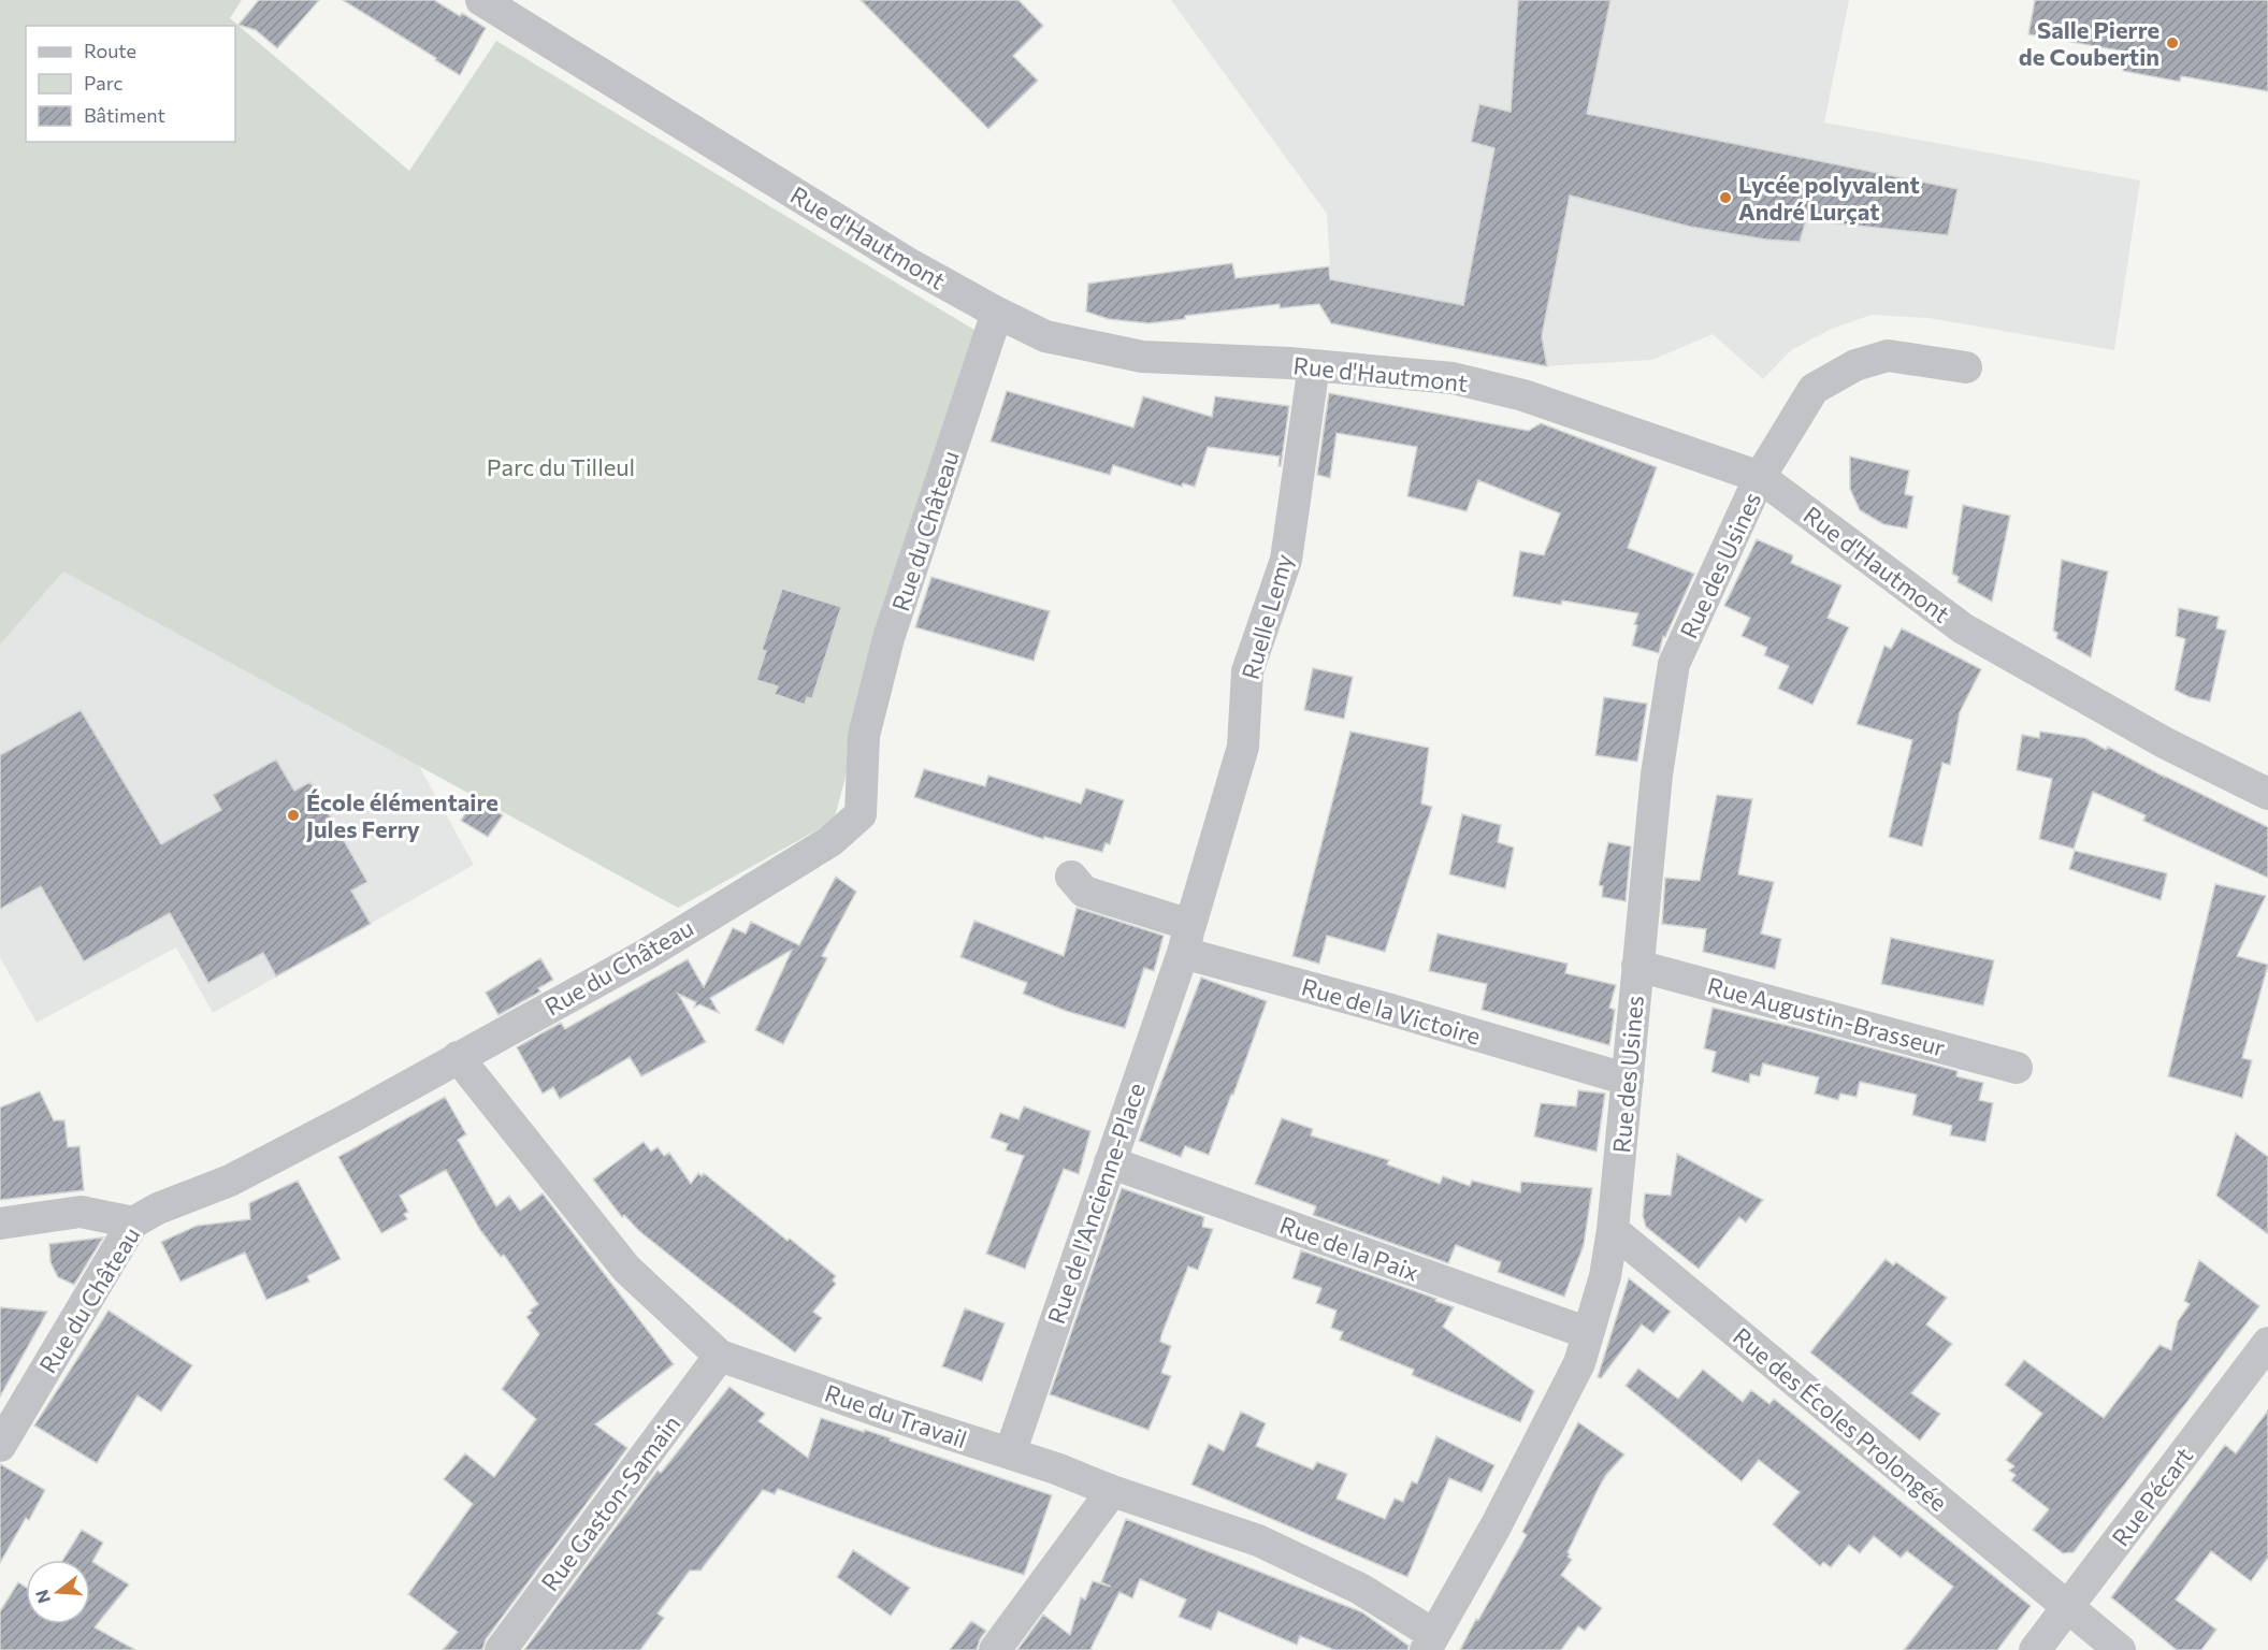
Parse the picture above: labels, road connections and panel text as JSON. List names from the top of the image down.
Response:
{
  "streets": {
    "street": [
      "Rue d'Hautmont",
      "Rue du Château",
      "Rue des Usines",
      "Ruelle Lemy",
      "Rue de la Victoire",
      "Rue Augustin-Brasseur",
      "Rue de l'Ancienne-Place",
      "Rue de la Paix",
      "Rue du Travail",
      "Rue des Écoles Prolongée",
      "Rue Pécart",
      "Rue Gaston-Samain"
    ]
  },
  "crossings": [
    ["Rue d'Hautmont", "Rue du Château"],
    ["Rue d'Hautmont", "Rue des Usines"],
    ["Rue d'Hautmont", "Ruelle Lemy"],
    ["Rue du Château", "Rue du Travail"],
    ["Rue des Usines", "Rue de la Victoire"],
    ["Rue des Usines", "Rue Augustin-Brasseur"],
    ["Rue des Usines", "Rue de la Paix"],
    ["Rue des Usines", "Rue du Travail"],
    ["Rue des Usines", "Rue des Écoles Prolongée"],
    ["Ruelle Lemy", "Rue de la Victoire"],
    ["Ruelle Lemy", "Rue de l'Ancienne-Place"],
    ["Rue de la Victoire", "Rue de l'Ancienne-Place"],
    ["Rue de l'Ancienne-Place", "Rue de la Paix"],
    ["Rue de l'Ancienne-Place", "Rue du Travail"],
    ["Rue du Travail", "Rue Gaston-Samain"],
    ["Rue des Écoles Prolongée", "Rue Pécart"]
  ],
  "parks": ["Parc du Tilleul"],
  "places": ["Salle Pierre de Coubertin", "Lycée polyvalent André Lurçat", "École élémentaire Jules Ferry"],
  "legend": ["Route", "Parc", "Bâtiment"],
  "north": "left"
}
